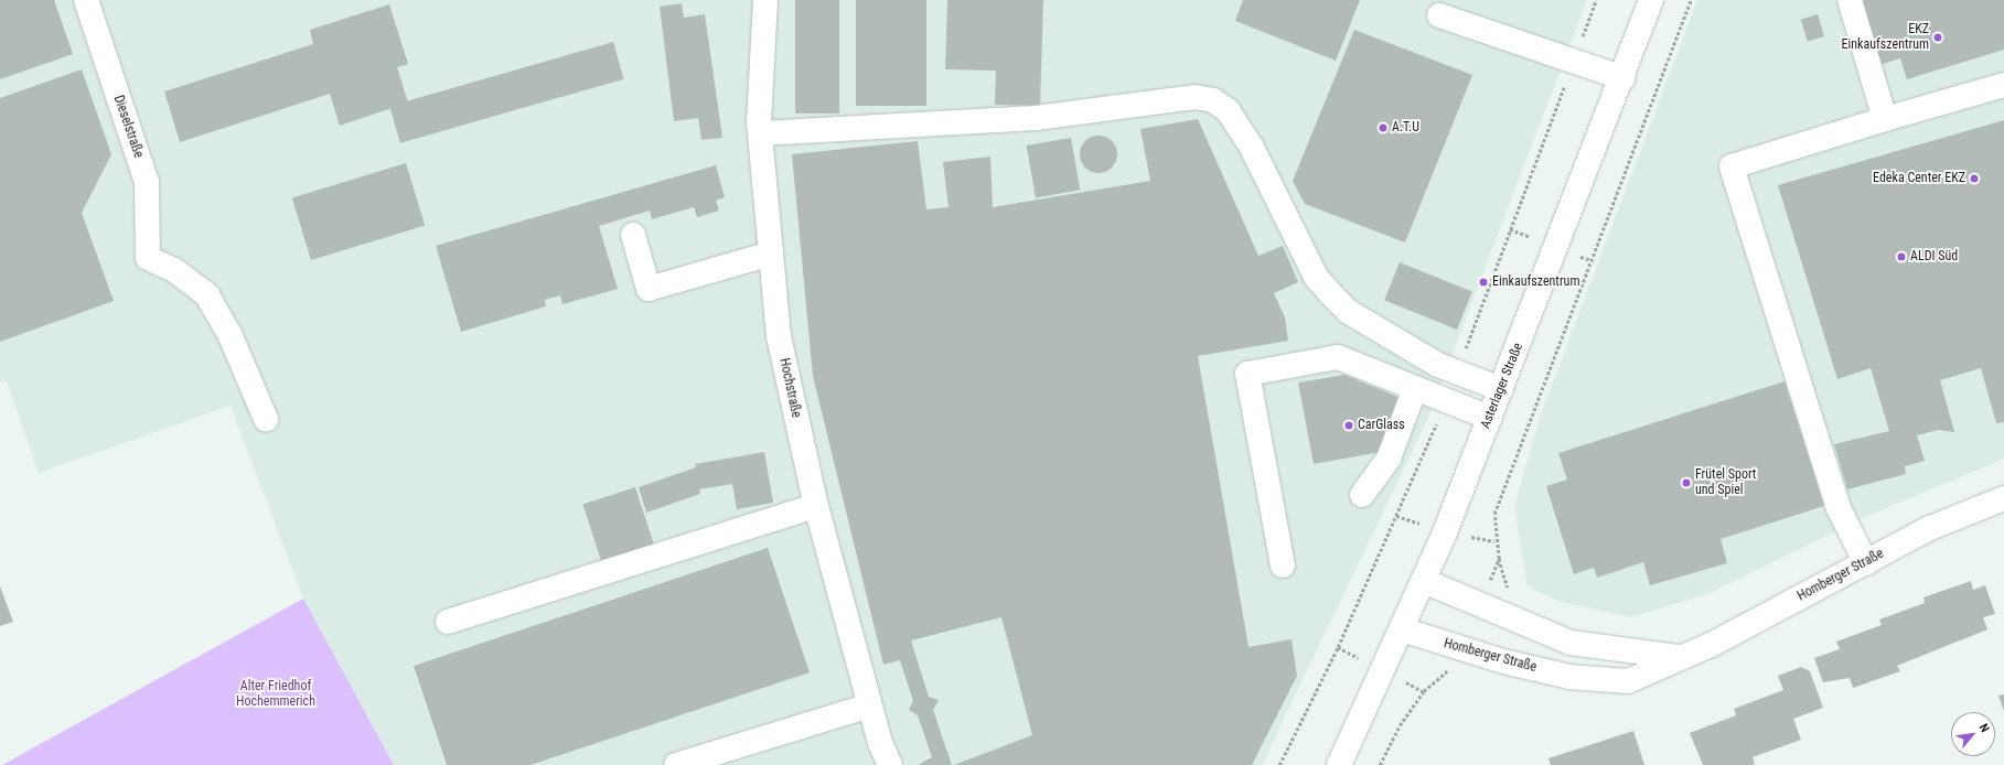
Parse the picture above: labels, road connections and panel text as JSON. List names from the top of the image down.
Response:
{
  "streets": {
    "street": [
      "Dieselstraße",
      "Asterlager Straße",
      "Hochstraße",
      "Homberger Straße"
    ]
  },
  "crossings": [
    ["Asterlager Straße", "Homberger Straße"]
  ],
  "parks": ["Alter Friedhof Hochemmerich"],
  "places": [
    "EKZ Einkaufszentrum",
    "A.T.U",
    "Edeka Center EKZ",
    "ALDI Süd",
    "Einkaufszentrum",
    "CarGlass",
    "Frütel Sport und Spiel"
  ],
  "north": "top right"
}
